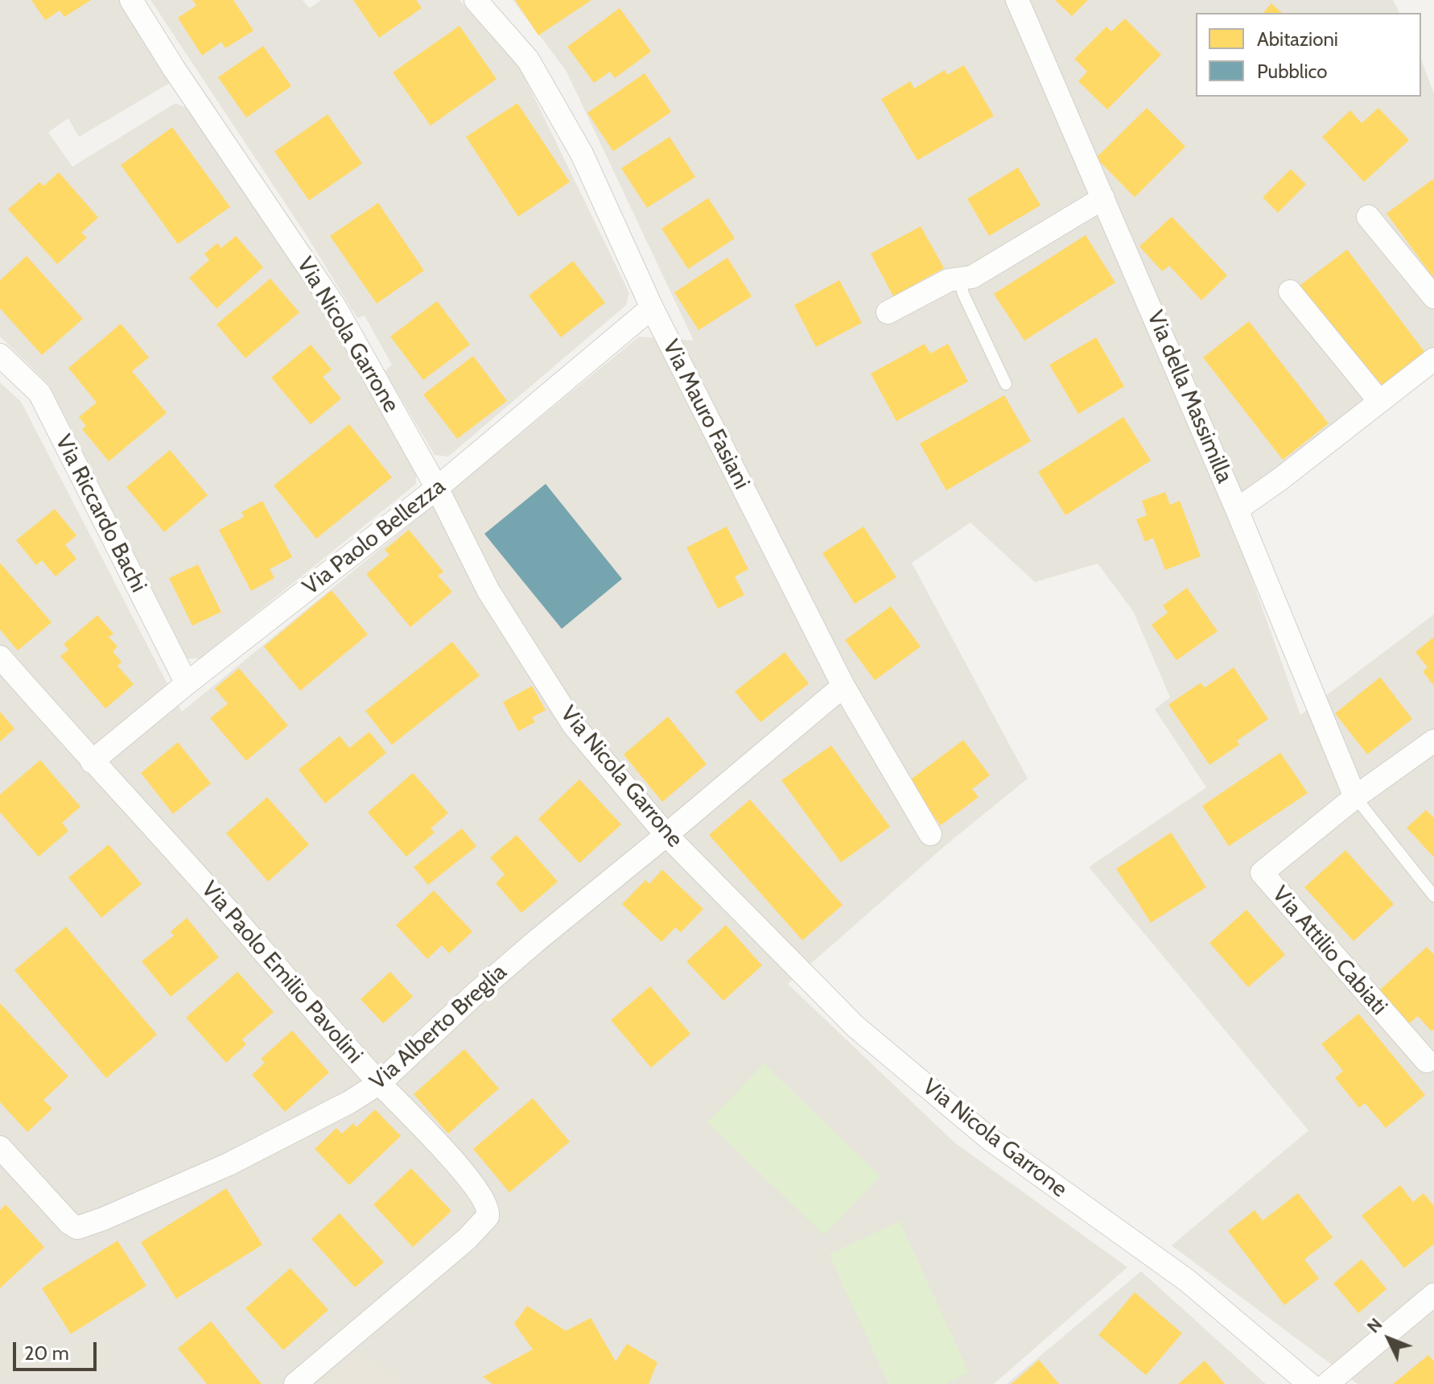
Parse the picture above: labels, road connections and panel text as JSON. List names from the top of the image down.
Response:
{
  "streets": {
    "street": [
      "Via Nicola Garrone",
      "Via della Massimilla",
      "Via Mauro Fasiani",
      "Via Riccardo Bachi",
      "Via Paolo Bellezza",
      "Via Attilio Cabiati",
      "Via Paolo Emilio Pavolini",
      "Via Alberto Breglia"
    ]
  },
  "crossings": [
    ["Via Nicola Garrone", "Via Paolo Bellezza"],
    ["Via Nicola Garrone", "Via Alberto Breglia"],
    ["Via della Massimilla", "Via Attilio Cabiati"],
    ["Via Mauro Fasiani", "Via Paolo Bellezza"],
    ["Via Mauro Fasiani", "Via Alberto Breglia"],
    ["Via Riccardo Bachi", "Via Paolo Bellezza"],
    ["Via Paolo Bellezza", "Via Paolo Emilio Pavolini"],
    ["Via Paolo Emilio Pavolini", "Via Alberto Breglia"]
  ],
  "legend": ["Abitazioni", "Pubblico"],
  "scale_bar": "20 m",
  "north": "top left"
}
